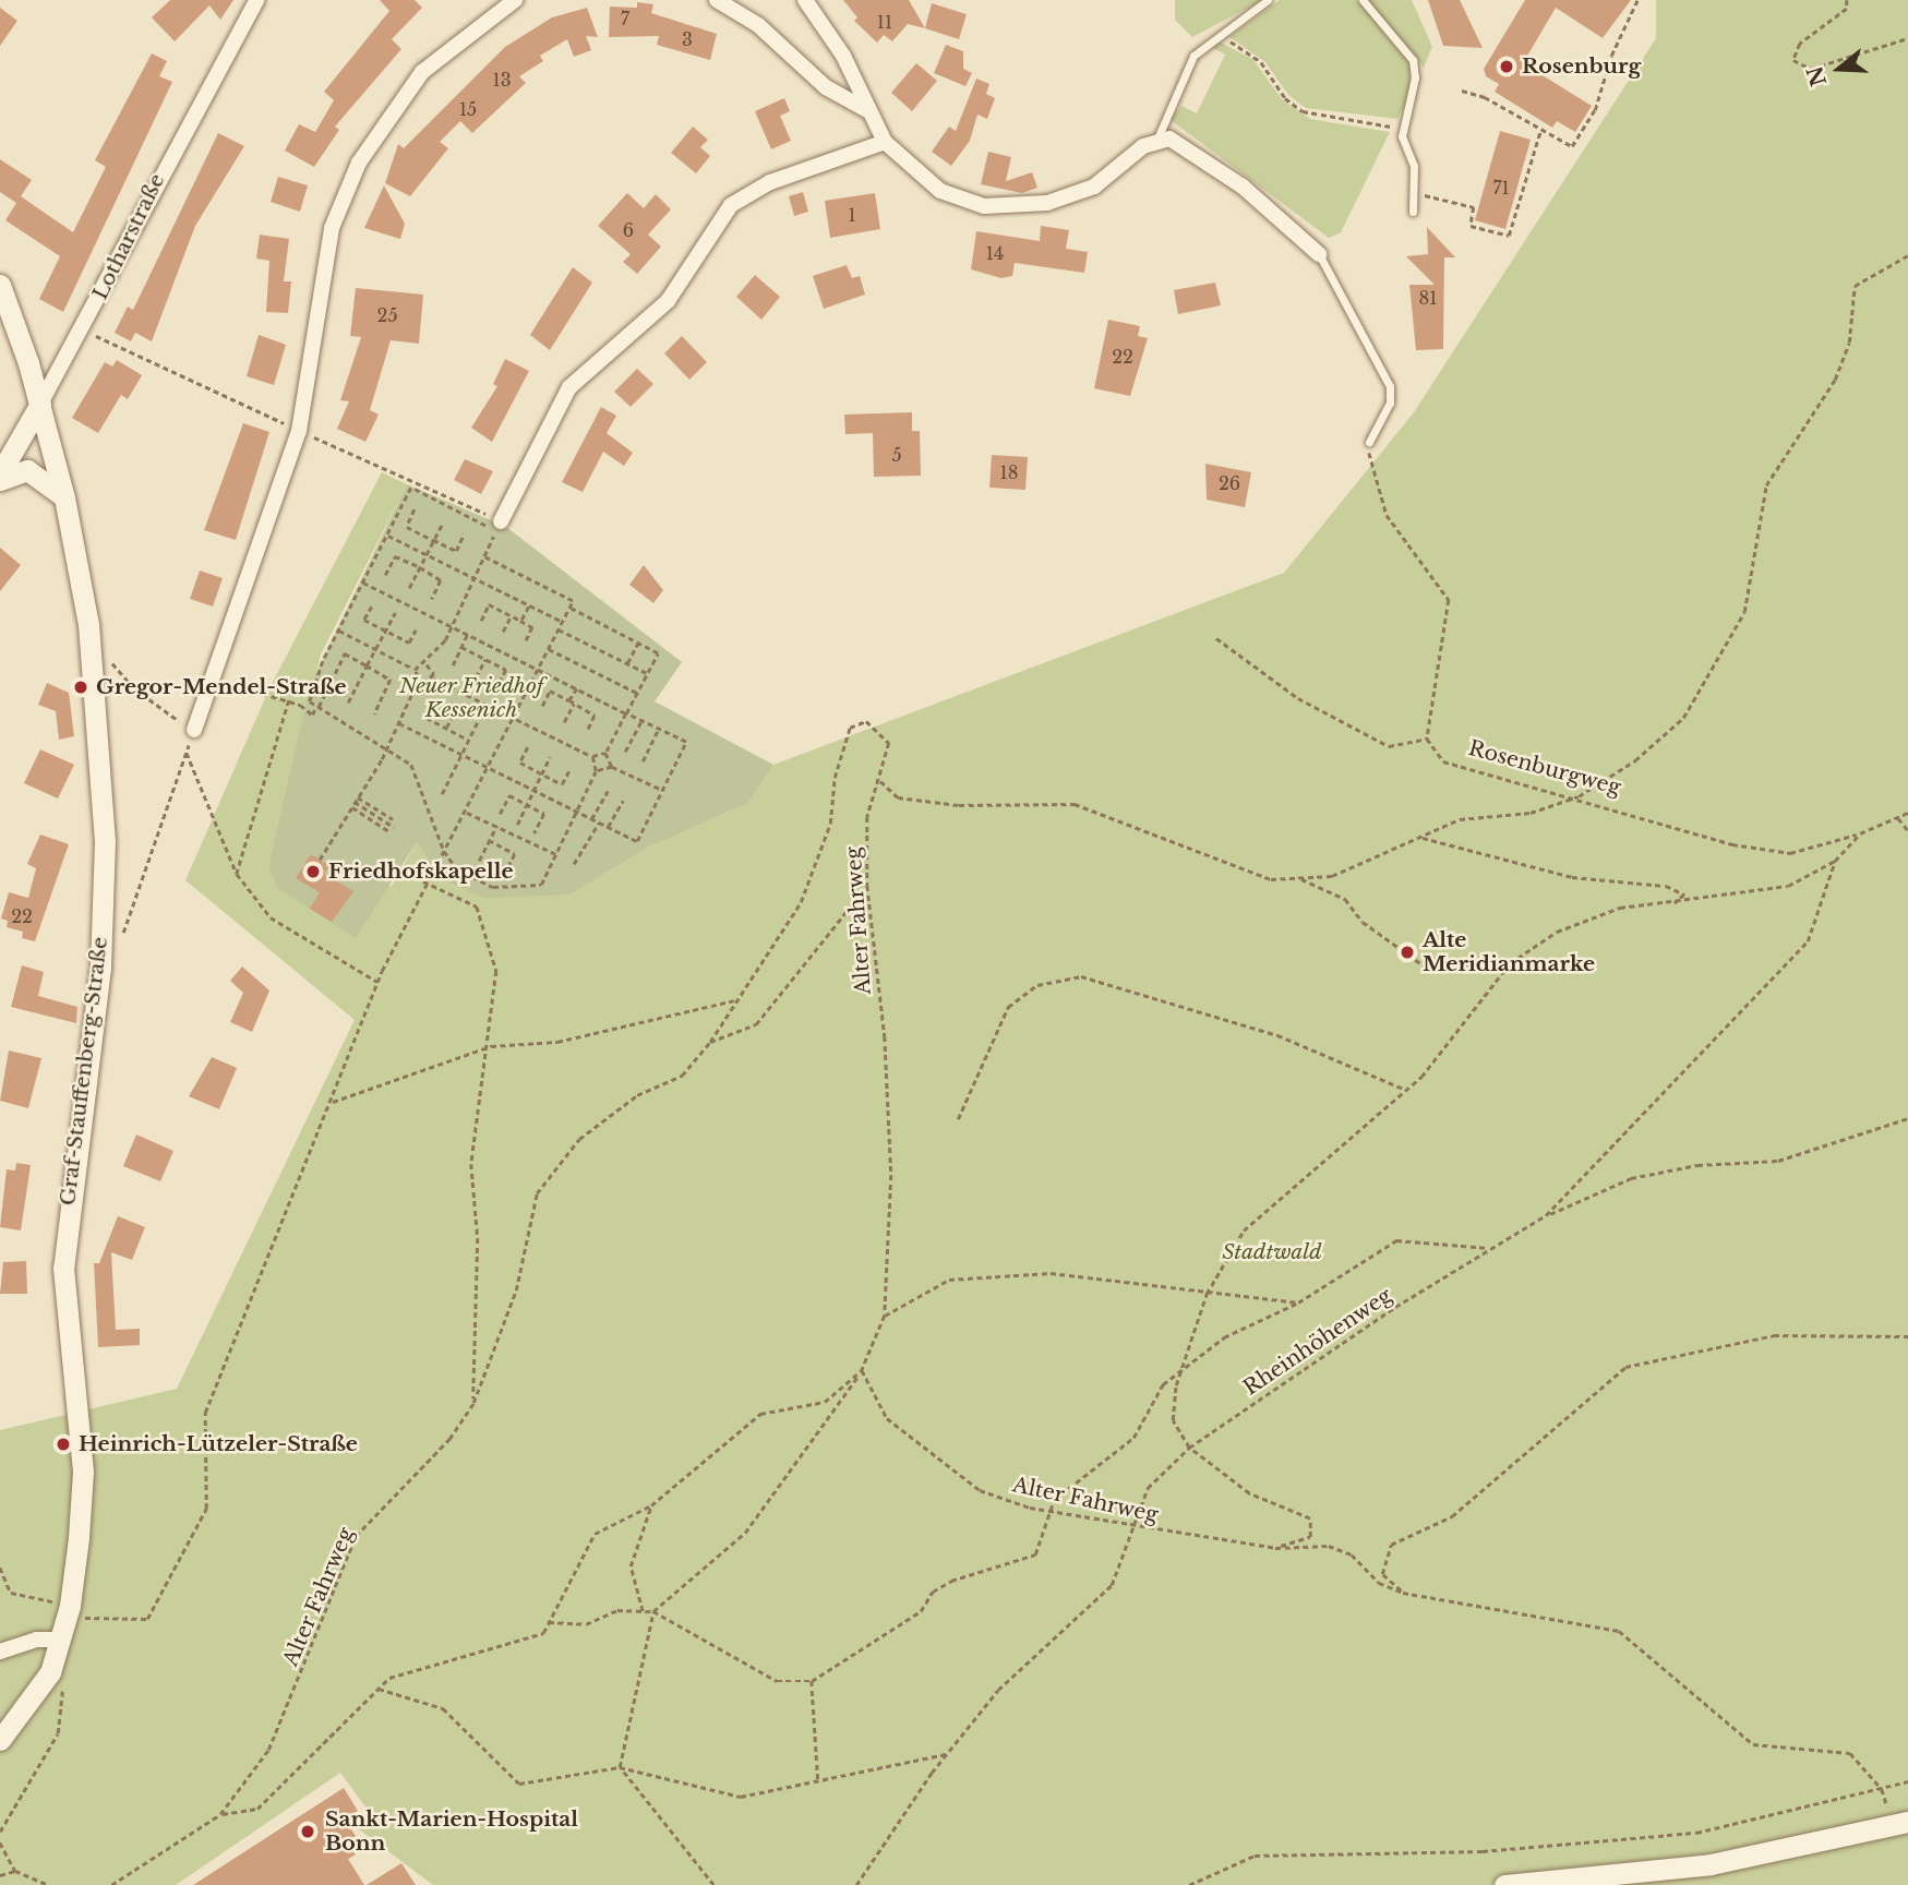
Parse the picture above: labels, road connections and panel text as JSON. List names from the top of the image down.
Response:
{
  "streets": {
    "street": ["Lotharstraße", "Graf-Stauffenberg-Straße"],
    "path": ["Rosenburgweg", "Alter Fahrweg", "Rheinhöhenweg"]
  },
  "crossings": [
    ["Lotharstraße", "Graf-Stauffenberg-Straße"],
    ["Alter Fahrweg", "Rheinhöhenweg"]
  ],
  "parks": ["Neuer Friedhof Kessenich", "Stadtwald"],
  "places": [
    "Rosenburg",
    "Gregor-Mendel-Straße",
    "Friedhofskapelle",
    "Alte Meridianmarke",
    "Heinrich-Lützeler-Straße",
    "Sankt-Marien-Hospital Bonn"
  ],
  "house_numbers": [
    "7",
    "11",
    "3",
    "13",
    "15",
    "71",
    "1",
    "6",
    "14",
    "81",
    "25",
    "22",
    "5",
    "18",
    "26",
    "22"
  ],
  "north": "left"
}
